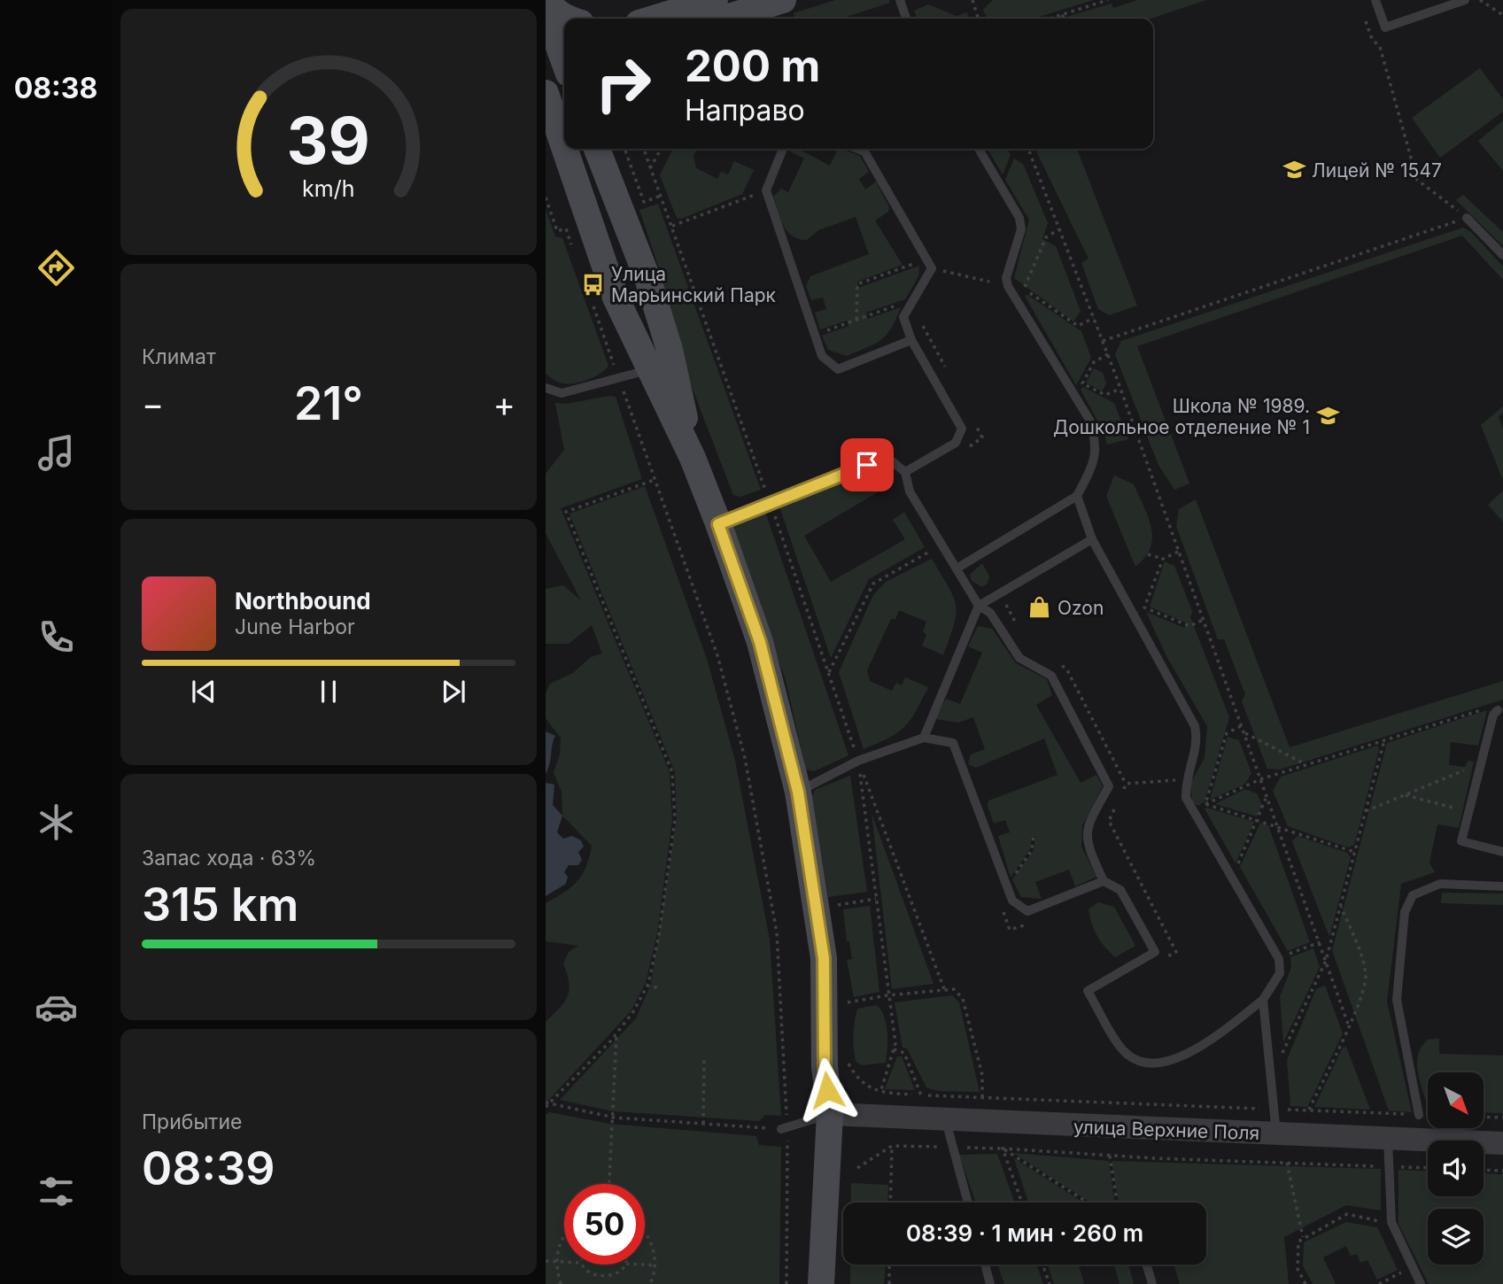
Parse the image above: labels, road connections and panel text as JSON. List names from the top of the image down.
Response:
{
  "streets": {
    "street": ["улица Верхние Поля"]
  },
  "places": {
    "school or university": ["Лицей № 1547", "Школа № 1989. Дошкольное отделение № 1"],
    "bus stop": ["Улица Марьинский Парк"],
    "shop": ["Ozon"]
  },
  "north": "bottom right",
  "page": {
    "tabs": "08:38",
    "turn": ["200 m", "Направо"],
    "tile": [
      "Климат",
      ["Запас хода · 63%", "315 km"],
      ["Прибытие", "08:39"]
    ],
    "heat": ["−", "21°", "+"],
    "song": ["Northbound", "June Harbor"],
    "limit": "50",
    "trip": "08:39 · 1 мин · 260 m",
    "gauge": ["39", "km/h"]
  }
}
